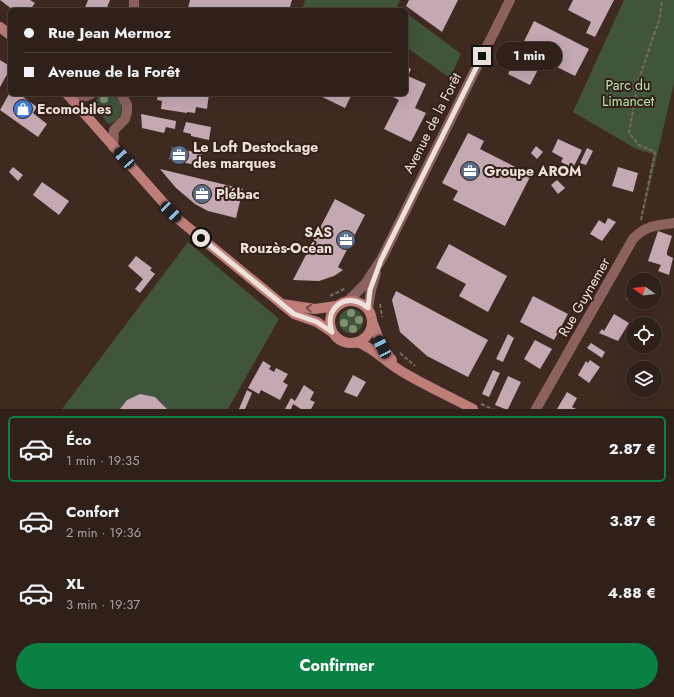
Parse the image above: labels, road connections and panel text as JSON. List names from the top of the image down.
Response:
{
  "streets": {
    "street": ["Avenue de la Forêt", "Rue Guynemer"]
  },
  "parks": ["Parc du Limancet"],
  "places": {
    "shop": ["Ecomobiles"],
    "office": [
      "Le Loft Destockage des marques",
      "Groupe AROM",
      "Plébac",
      "SAS Rouzès-Océan"
    ]
  },
  "north": "left",
  "page": {
    "banner": ["Rue Jean Mermoz", "Avenue de la Forêt"],
    "bubble": "1 min",
    "list": [
      {
        "name": "Éco",
        "note": "1 min · 19:35",
        "value": "2.87 €"
      },
      {
        "name": "Confort",
        "note": "2 min · 19:36",
        "value": "3.87 €"
      },
      {
        "name": "XL",
        "note": "3 min · 19:37",
        "value": "4.88 €"
      }
    ],
    "buttons": "Confirmer"
  }
}
